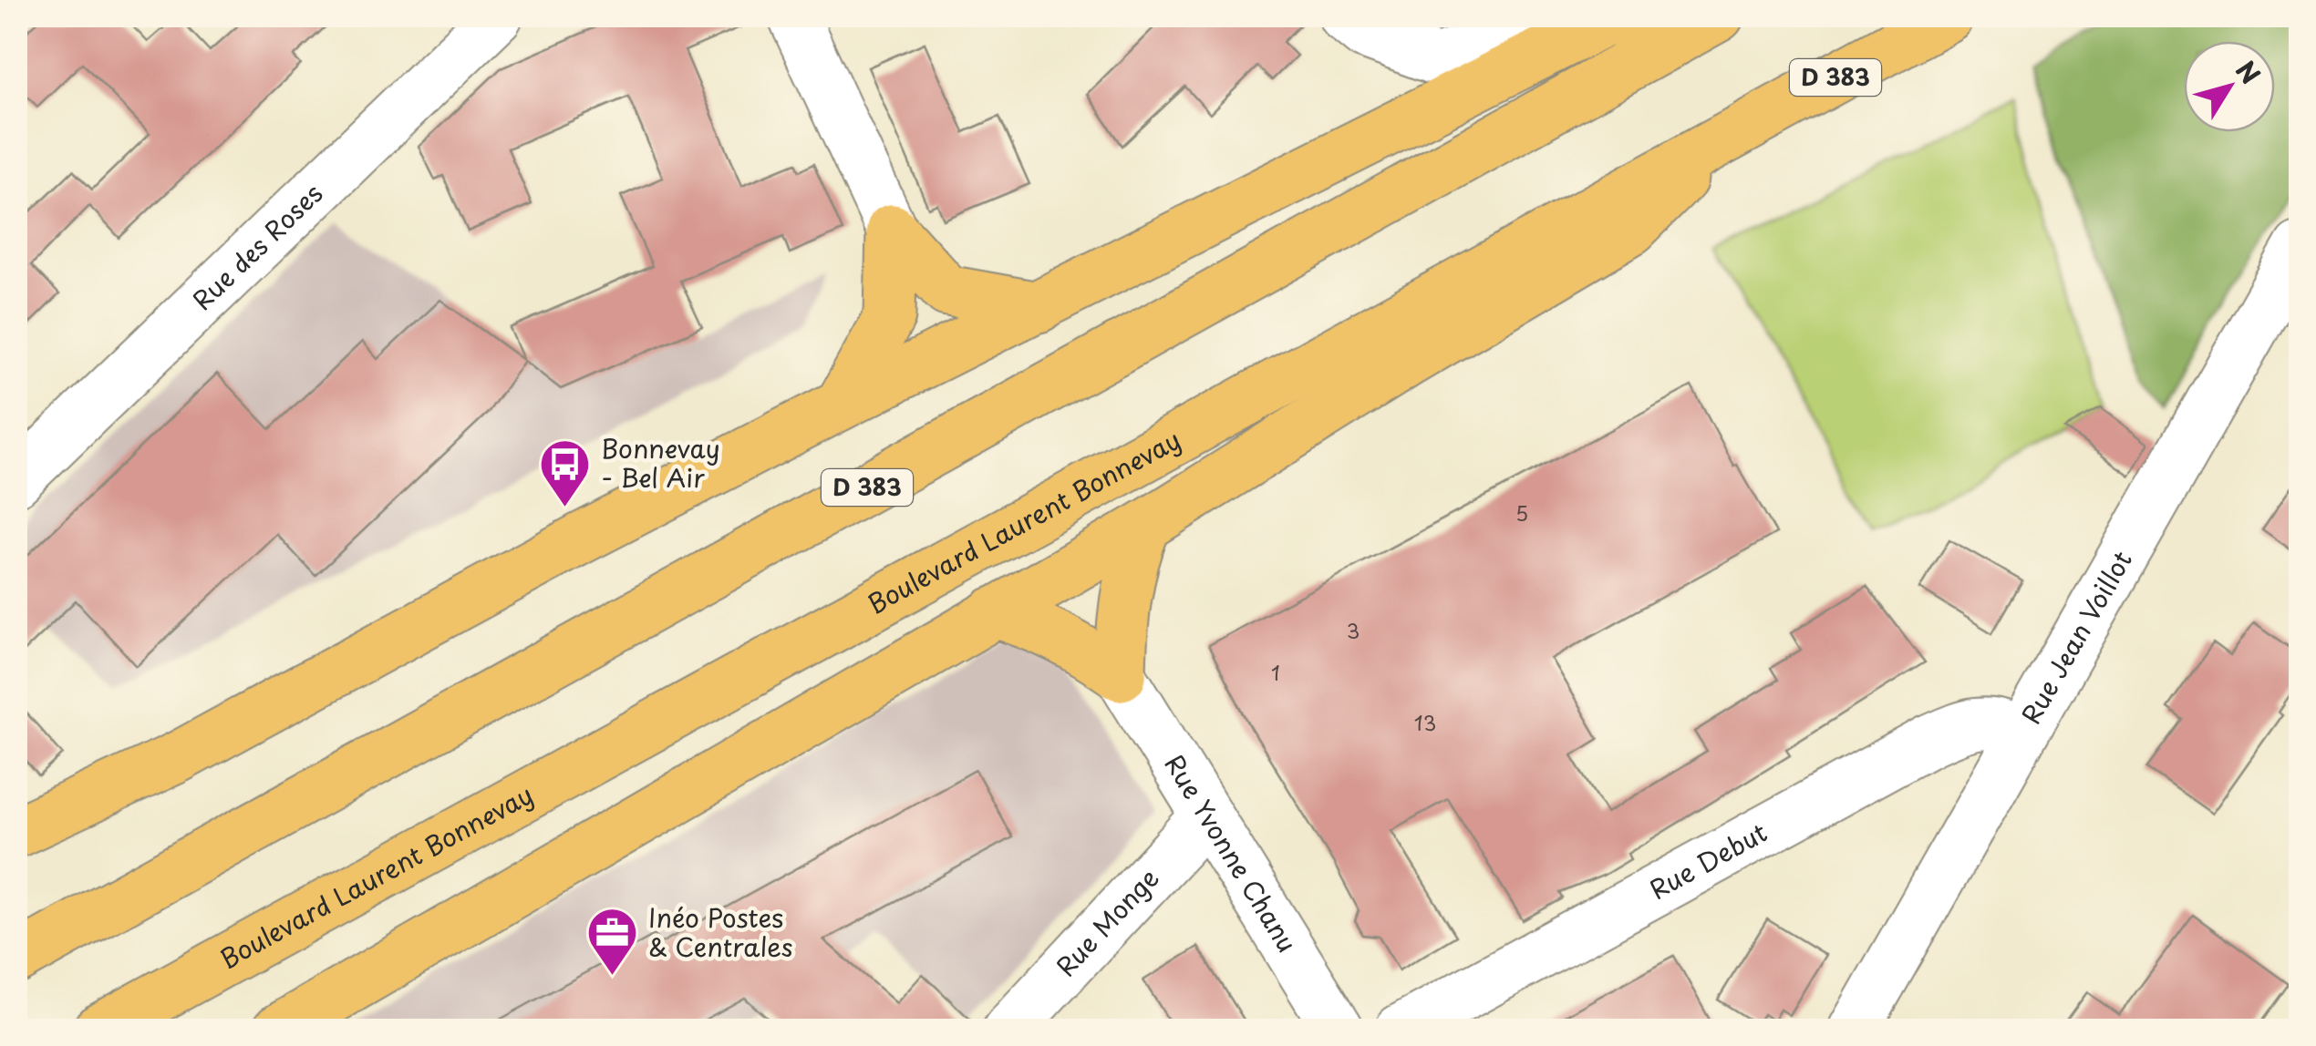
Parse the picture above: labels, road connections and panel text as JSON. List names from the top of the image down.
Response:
{
  "streets": {
    "highway": ["D 383", "Boulevard Laurent Bonnevay"],
    "street": [
      "Rue des Roses",
      "Rue Jean Voillot",
      "Rue Yvonne Chanu",
      "Rue Debut",
      "Rue Monge"
    ]
  },
  "crossings": [
    ["Rue Jean Voillot", "Rue Debut"],
    ["Rue Yvonne Chanu", "Rue Monge"]
  ],
  "places": {
    "bus stop": ["Bonnevay - Bel Air"],
    "office": ["Inéo Postes & Centrales"]
  },
  "house_numbers": [
    "5",
    "3",
    "1",
    "13"
  ],
  "north": "top right"
}
